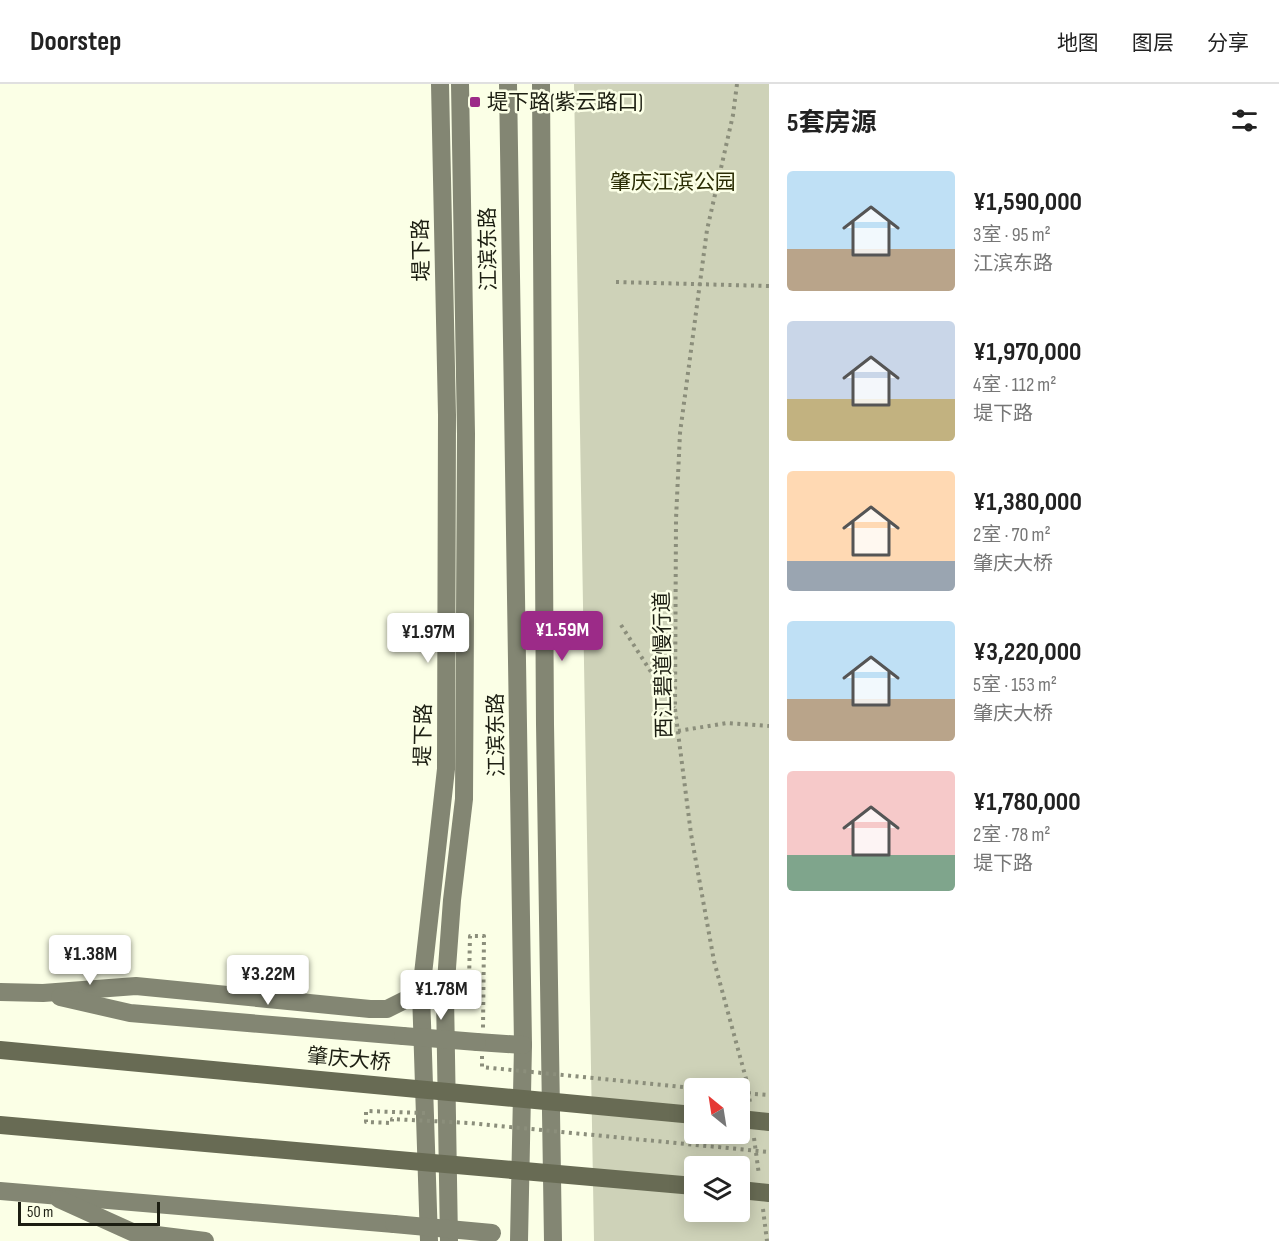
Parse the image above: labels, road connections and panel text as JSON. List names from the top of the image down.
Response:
{
  "streets": {
    "main road": ["肇庆大桥"],
    "street": ["江滨东路", "堤下路"],
    "path": ["西江碧道慢行道"]
  },
  "parks": ["肇庆江滨公园"],
  "places": {
    "transit": ["堤下路(紫云路口)"]
  },
  "scale_bar": "50 m",
  "north": "top left",
  "page": {
    "header": "Doorstep",
    "nav": ["地图", "图层", "分享"],
    "heading": "5套房源",
    "list": [
      {
        "name": "¥1,590,000",
        "note": "3室 · 95 m² · 江滨东路"
      },
      {
        "name": "¥1,970,000",
        "note": "4室 · 112 m² · 堤下路"
      },
      {
        "name": "¥1,380,000",
        "note": "2室 · 70 m² · 肇庆大桥"
      },
      {
        "name": "¥3,220,000",
        "note": "5室 · 153 m² · 肇庆大桥"
      },
      {
        "name": "¥1,780,000",
        "note": "2室 · 78 m² · 堤下路"
      }
    ],
    "price": [
      "¥1.59M",
      "¥1.97M",
      "¥1.38M",
      "¥3.22M",
      "¥1.78M"
    ],
    "scale": "50 m"
  }
}
